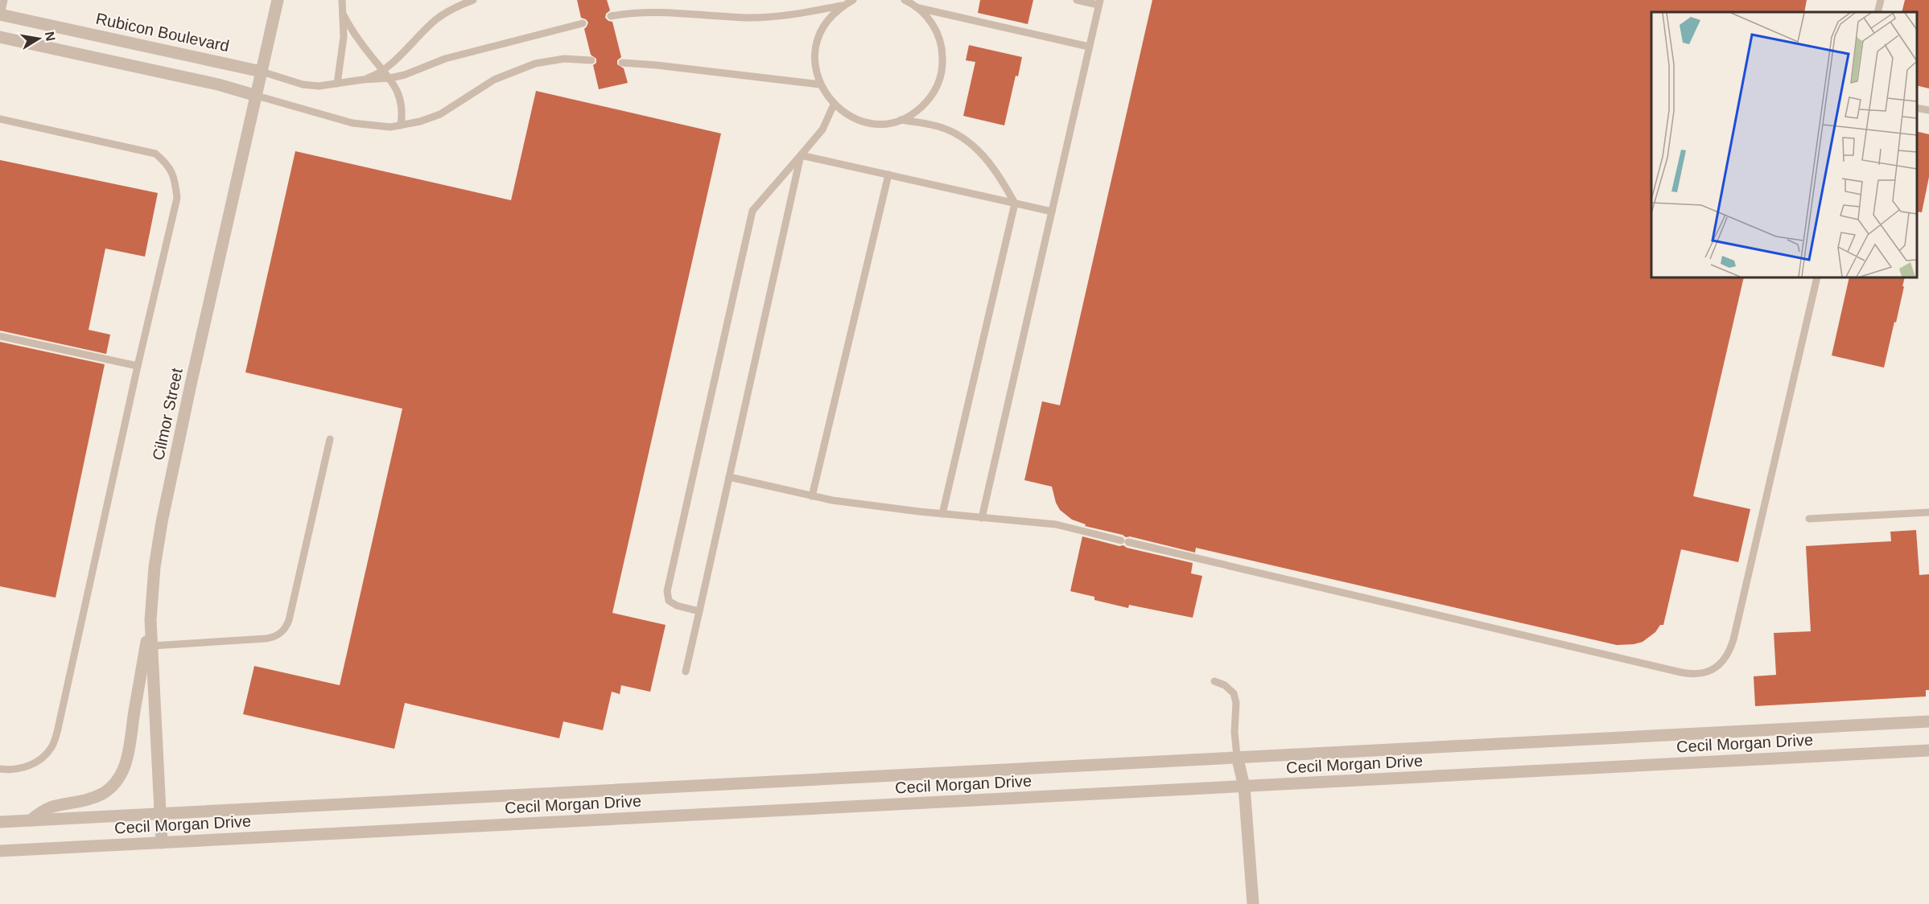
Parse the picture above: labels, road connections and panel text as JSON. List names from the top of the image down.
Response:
{
  "streets": {
    "street": ["Rubicon Boulevard", "Cilmor Street", "Cecil Morgan Drive"]
  },
  "crossings": [
    ["Rubicon Boulevard", "Cilmor Street"],
    ["Cilmor Street", "Cecil Morgan Drive"]
  ],
  "north": "right"
}
